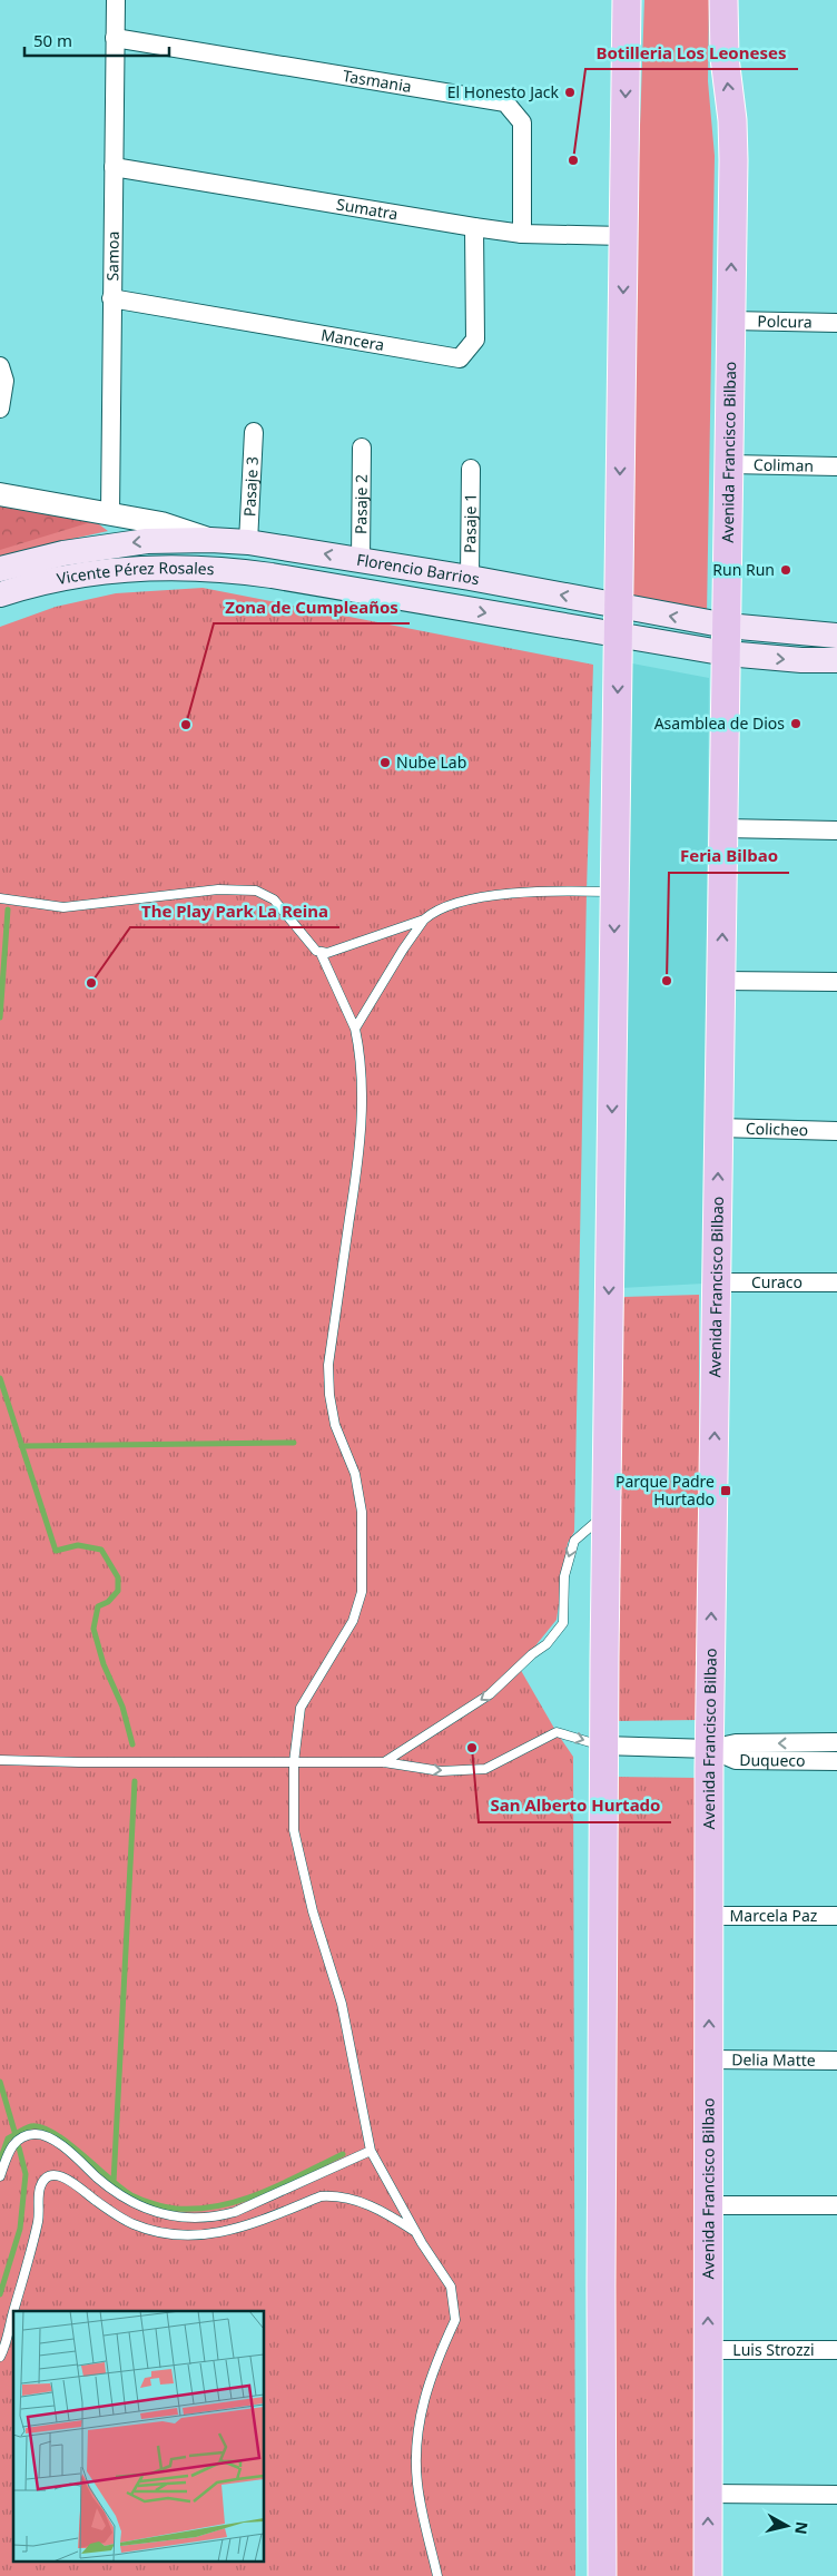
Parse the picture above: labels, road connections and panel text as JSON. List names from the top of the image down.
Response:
{
  "streets": {
    "main road": ["Avenida Francisco Bilbao", "Florencio Barrios", "Vicente Pérez Rosales"],
    "street": [
      "Tasmania",
      "Sumatra",
      "Samoa",
      "Polcura",
      "Mancera",
      "Coliman",
      "Pasaje 3",
      "Pasaje 2",
      "Pasaje 1",
      "Colicheo",
      "Curaco",
      "Duqueco",
      "Marcela Paz",
      "Delia Matte",
      "Luis Strozzi"
    ]
  },
  "crossings": [
    ["Tasmania", "Sumatra"],
    ["Tasmania", "Samoa"],
    ["Sumatra", "Samoa"],
    ["Sumatra", "Mancera"],
    ["Samoa", "Mancera"],
    ["Samoa", "Florencio Barrios"],
    ["Polcura", "Avenida Francisco Bilbao"],
    ["Avenida Francisco Bilbao", "Coliman"],
    ["Avenida Francisco Bilbao", "Florencio Barrios"],
    ["Avenida Francisco Bilbao", "Colicheo"],
    ["Avenida Francisco Bilbao", "Curaco"],
    ["Avenida Francisco Bilbao", "Duqueco"],
    ["Avenida Francisco Bilbao", "Marcela Paz"],
    ["Avenida Francisco Bilbao", "Delia Matte"],
    ["Avenida Francisco Bilbao", "Luis Strozzi"],
    ["Pasaje 3", "Florencio Barrios"],
    ["Pasaje 2", "Florencio Barrios"],
    ["Pasaje 1", "Florencio Barrios"],
    ["Florencio Barrios", "Vicente Pérez Rosales"]
  ],
  "places": {
    "other": [
      "El Honesto Jack",
      "Botilleria Los Leoneses",
      "Run Run",
      "Asamblea de Dios",
      "Zona de Cumpleaños",
      "Nube Lab",
      "Feria Bilbao",
      "The Play Park La Reina",
      "San Alberto Hurtado"
    ],
    "transit": ["Parque Padre Hurtado"]
  },
  "scale_bar": "50 m",
  "north": "right"
}
